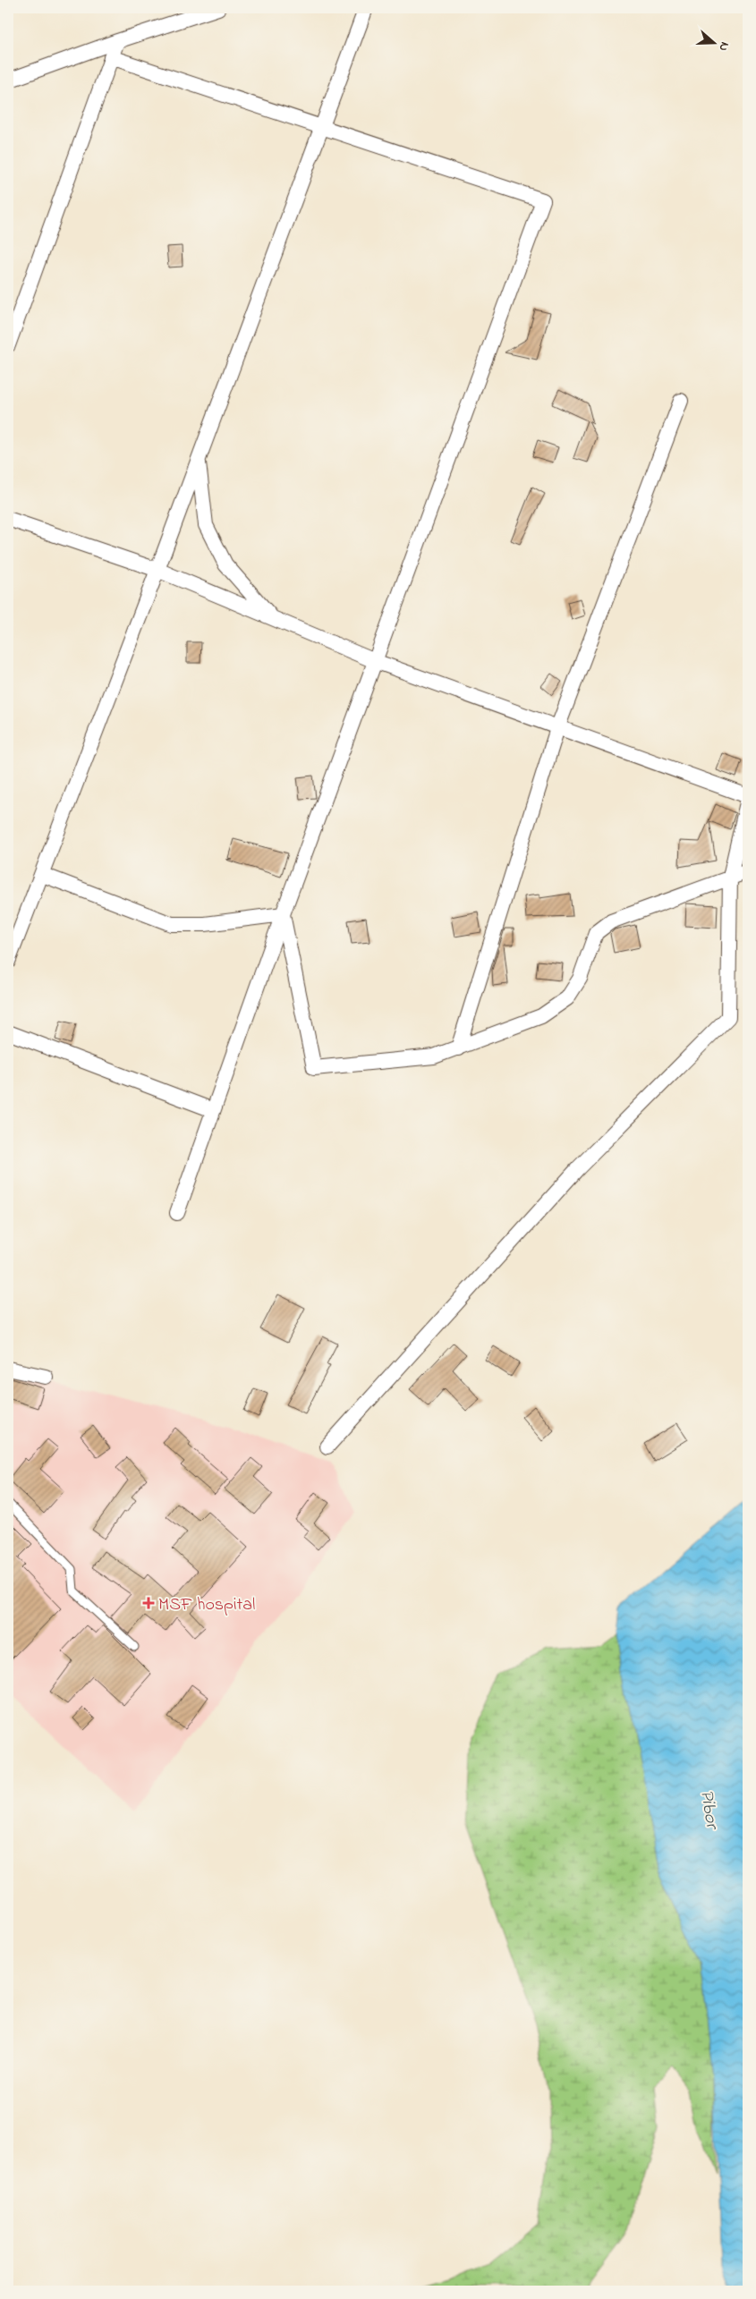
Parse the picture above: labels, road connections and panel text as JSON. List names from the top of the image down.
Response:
{
  "water": ["Pibor"],
  "places": {
    "health": ["MSF hospital"]
  },
  "north": "right"
}
